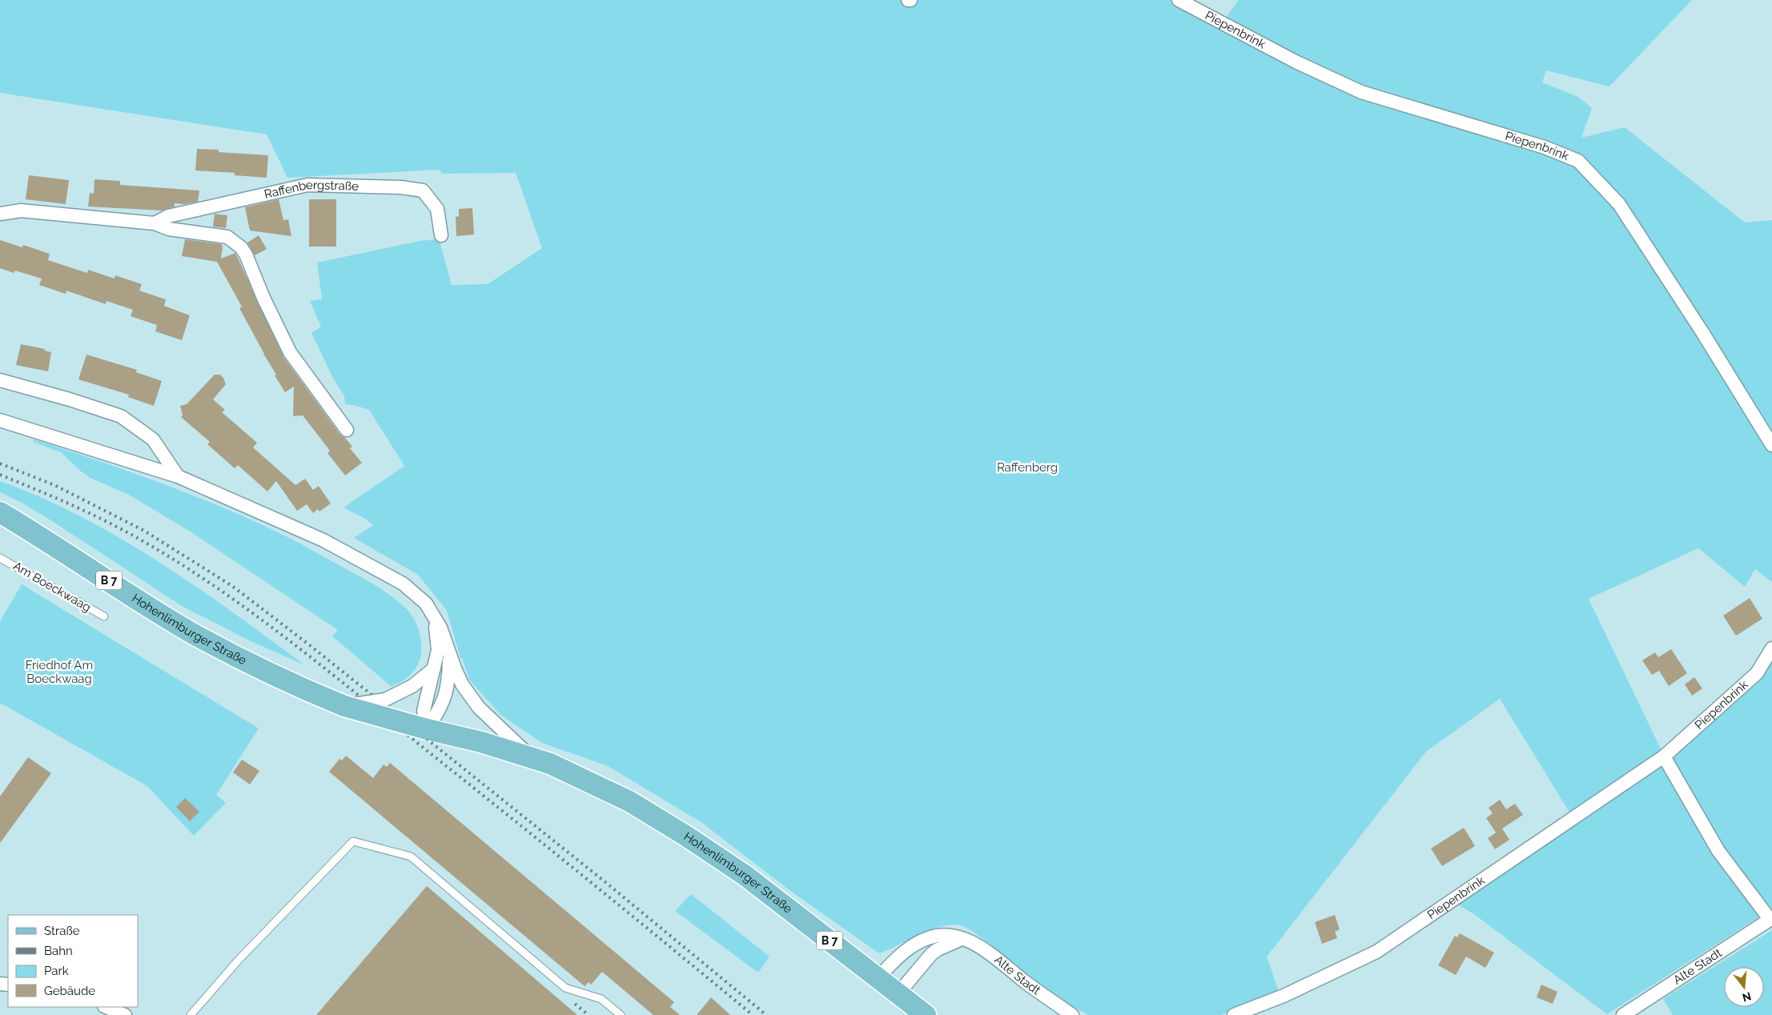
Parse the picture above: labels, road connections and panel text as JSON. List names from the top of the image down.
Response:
{
  "streets": {
    "main road": ["B 7", "Hohenlimburger Straße"],
    "street": ["Piepenbrink", "Raffenbergstraße", "Alte Stadt"],
    "lane": ["Am Boeckwaag"]
  },
  "crossings": [
    ["Hohenlimburger Straße", "Alte Stadt"]
  ],
  "parks": ["Raffenberg", "Friedhof Am Boeckwaag"],
  "legend": [
    "Straße",
    "Bahn",
    "Park",
    "Gebäude"
  ],
  "north": "bottom"
}
